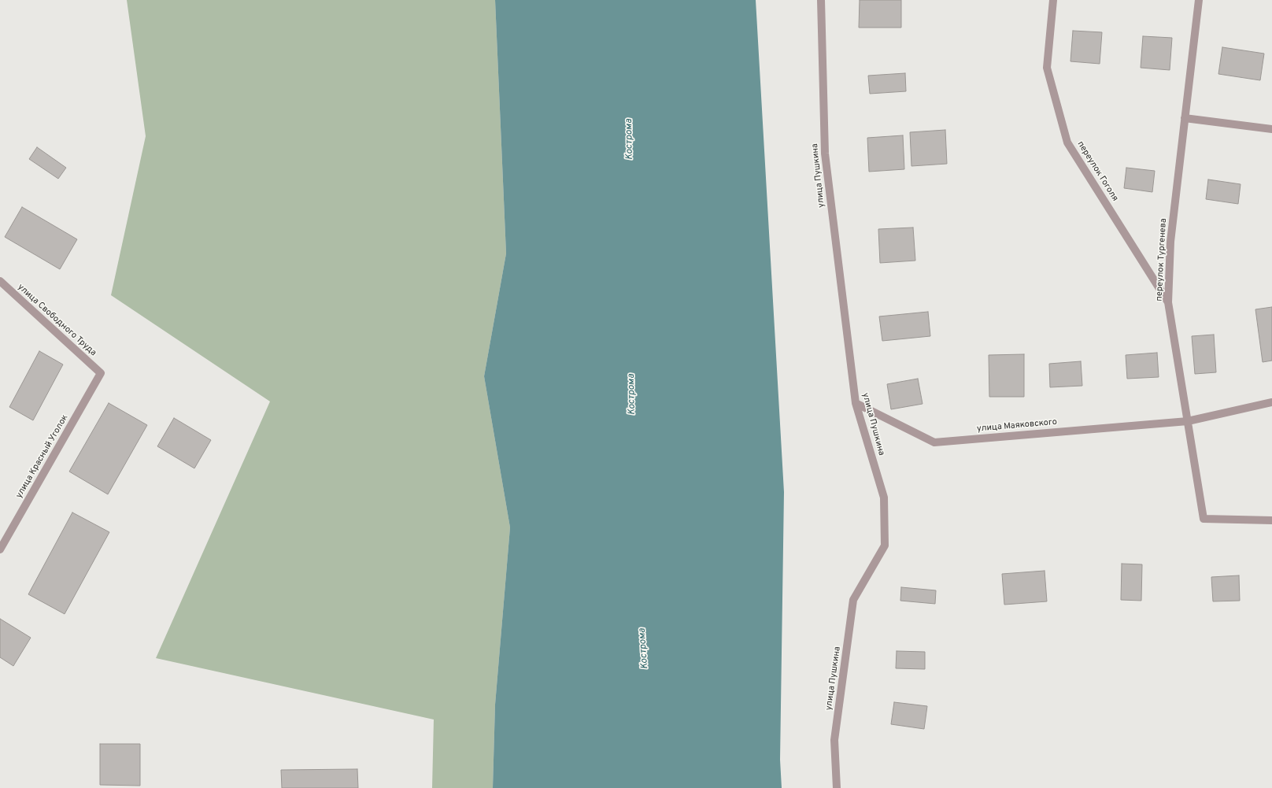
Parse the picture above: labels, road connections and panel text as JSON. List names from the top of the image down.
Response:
{
  "streets": {
    "street": [
      "переулок Гоголя",
      "улица Пушкина",
      "переулок Тургенева",
      "улица Свободного Труда",
      "улица Маяковского",
      "улица Красный Уголок"
    ]
  },
  "crossings": [
    ["переулок Гоголя", "переулок Тургенева"],
    ["улица Пушкина", "улица Маяковского"],
    ["переулок Тургенева", "улица Маяковского"],
    ["улица Свободного Труда", "улица Красный Уголок"]
  ],
  "water": ["Кострома"]
}
